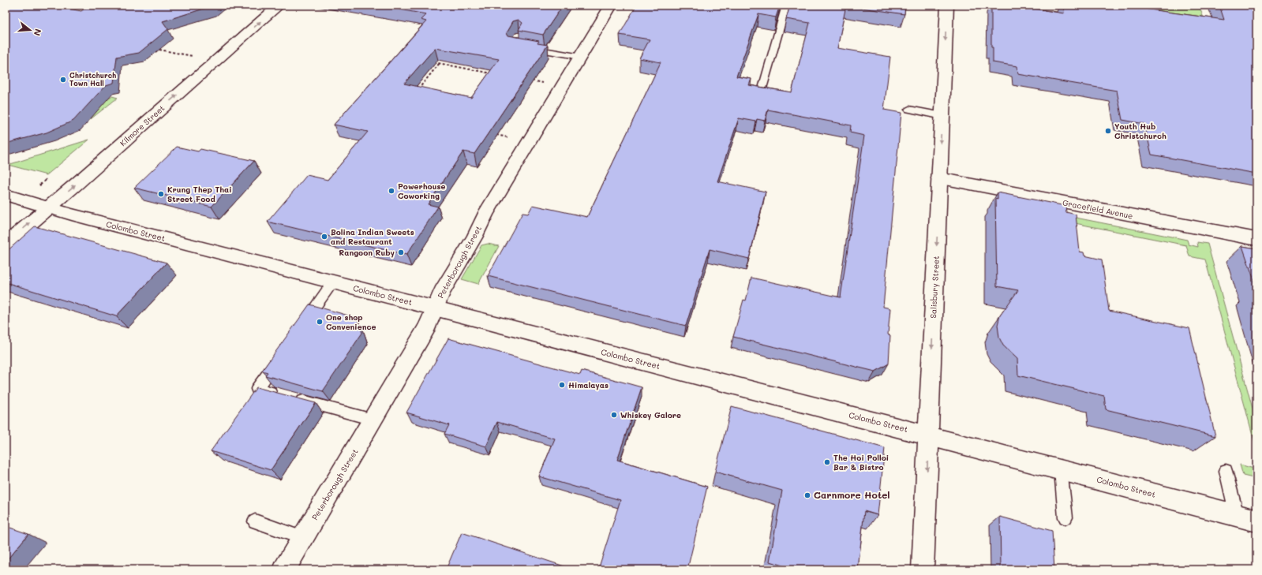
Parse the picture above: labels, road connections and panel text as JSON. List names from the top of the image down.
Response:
{
  "streets": {
    "street": [
      "Kilmore Street",
      "Gracefield Avenue",
      "Colombo Street",
      "Peterborough Street",
      "Salisbury Street"
    ]
  },
  "crossings": [
    ["Kilmore Street", "Colombo Street"],
    ["Gracefield Avenue", "Salisbury Street"],
    ["Colombo Street", "Peterborough Street"],
    ["Colombo Street", "Salisbury Street"]
  ],
  "one_way": ["Kilmore Street", "Salisbury Street"],
  "places": [
    "Christchurch Town Hall",
    "Youth Hub Christchurch",
    "Powerhouse Coworking",
    "Krung Thep Thai Street Food",
    "Bolina Indian Sweets and Restaurant",
    "Rangoon Ruby",
    "One shop Convenience",
    "Himalayas",
    "Whiskey Galore",
    "The Hoi Polloi Bar & Bistro",
    "Carnmore Hotel"
  ],
  "north": "right"
}
